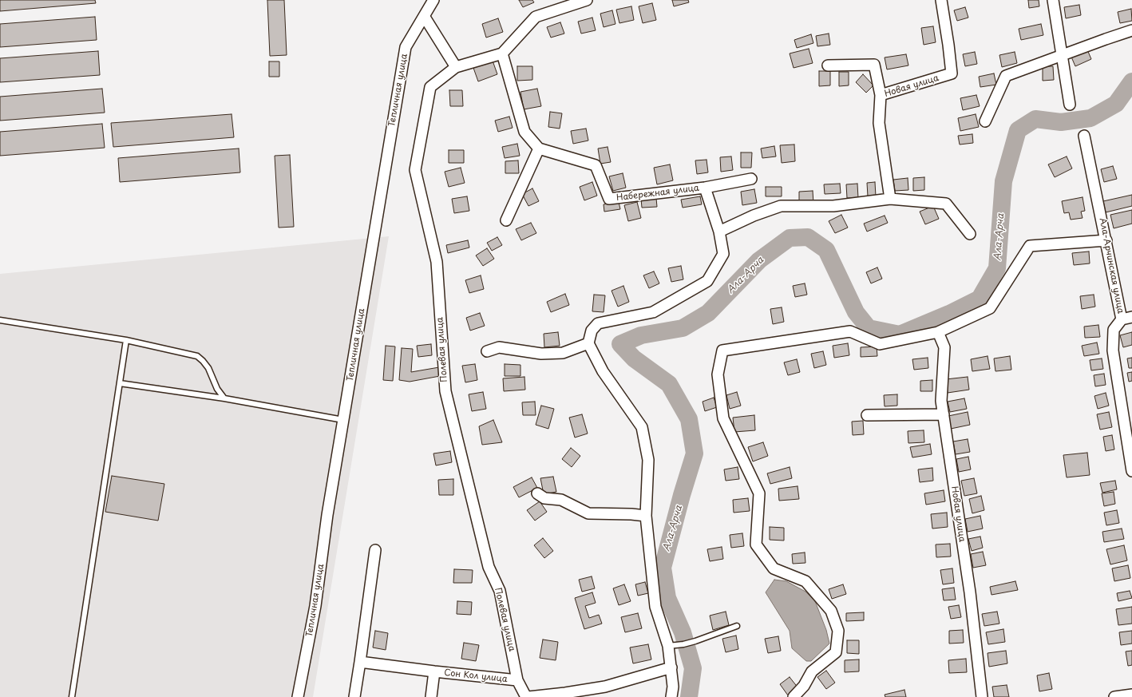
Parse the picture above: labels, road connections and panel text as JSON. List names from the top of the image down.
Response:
{
  "streets": {
    "street": [
      "Новая улица",
      "Тепличная улица",
      "Набережная улица",
      "Ала-Арчинская улица",
      "Полевая улица",
      "Сон Кол улица"
    ]
  },
  "crossings": [
    ["Полевая улица", "Сон Кол улица"]
  ],
  "water": ["Ала-Арча"]
}
